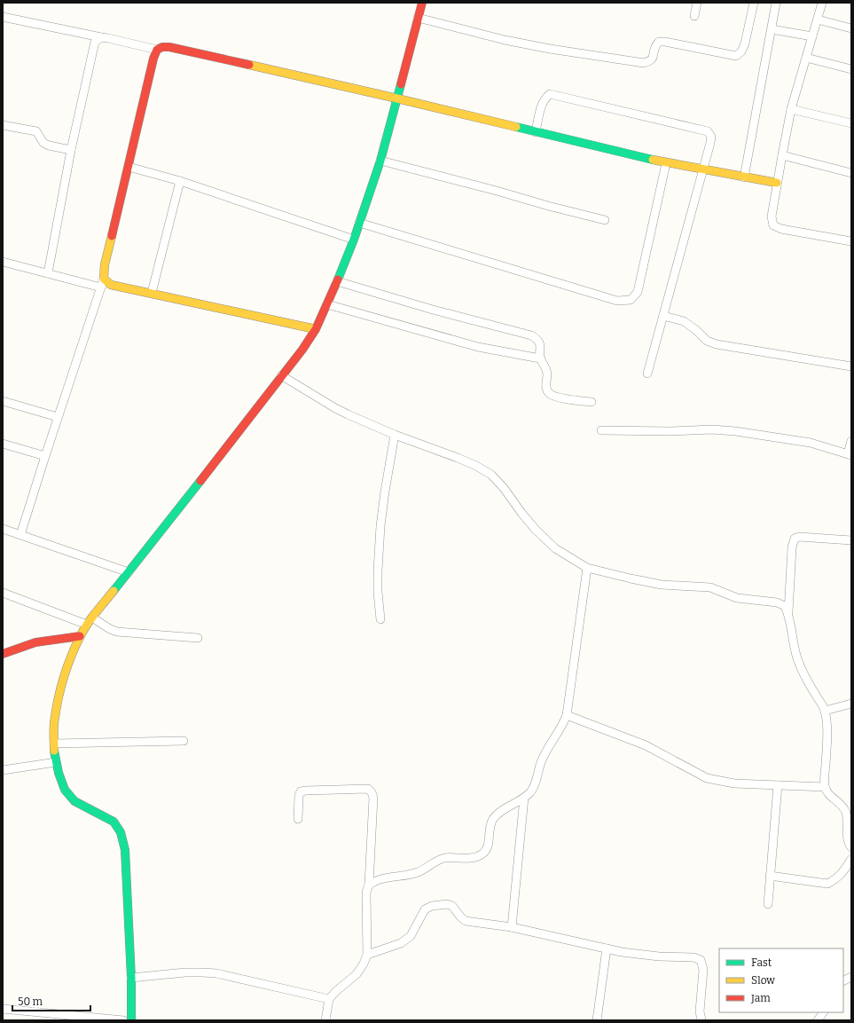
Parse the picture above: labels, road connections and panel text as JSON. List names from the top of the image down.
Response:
{
  "legend": ["Fast", "Slow", "Jam"],
  "scale_bar": "50 m"
}
